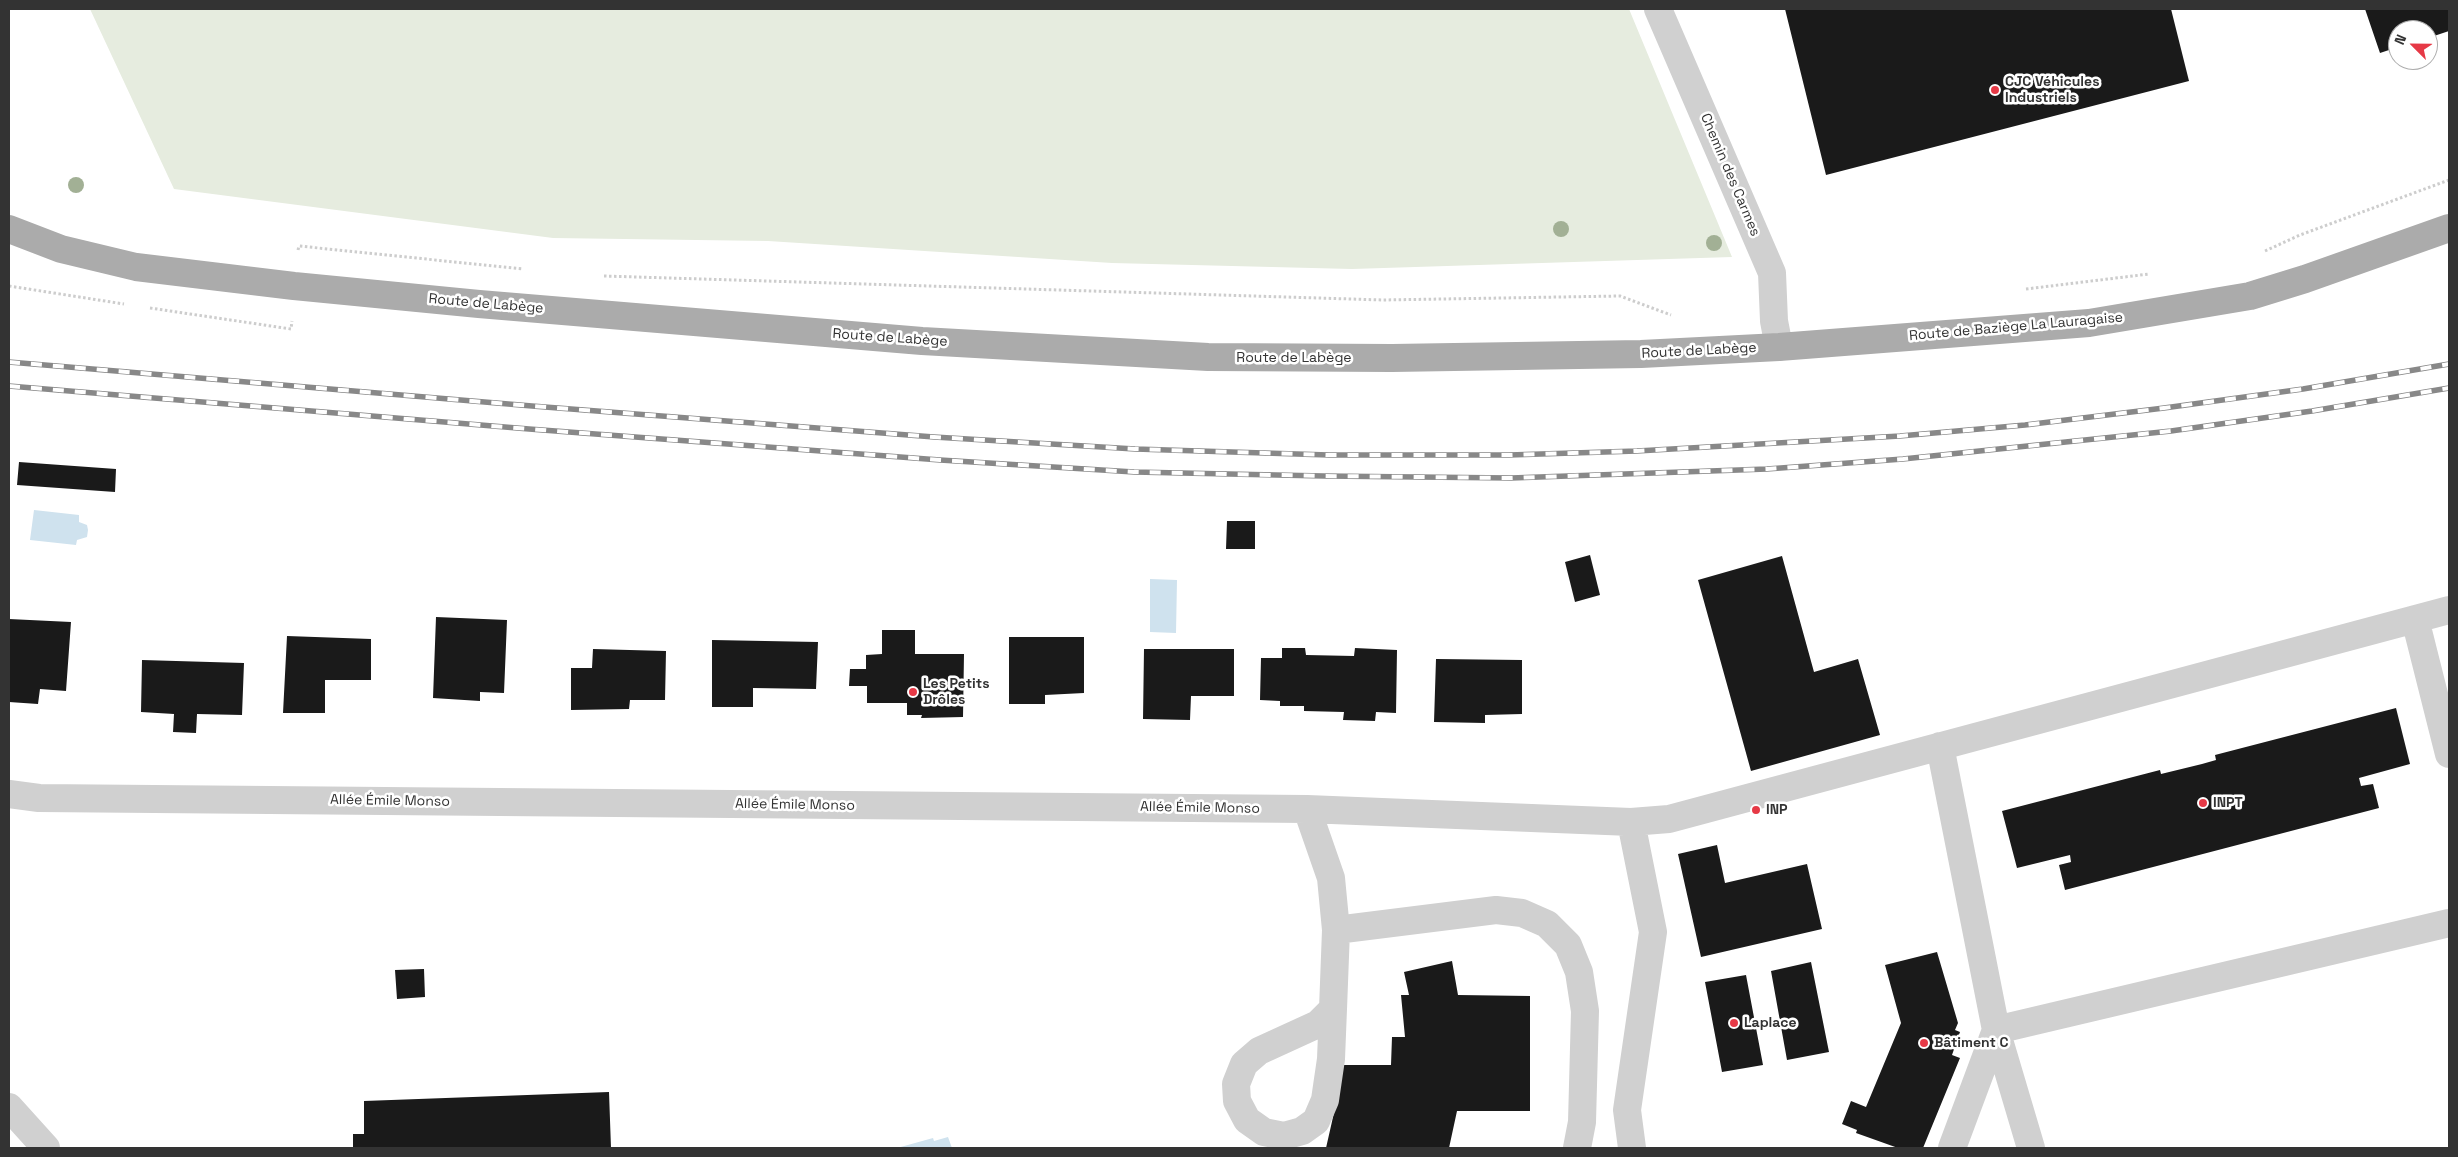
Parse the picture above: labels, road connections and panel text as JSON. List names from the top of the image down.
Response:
{
  "streets": {
    "main road": ["Route de Labège", "Route de Baziège La Lauragaise"],
    "street": ["Chemin des Carmes", "Allée Émile Monso"]
  },
  "crossings": [
    ["Chemin des Carmes", "Route de Labège"],
    ["Chemin des Carmes", "Route de Baziège La Lauragaise"],
    ["Route de Labège", "Route de Baziège La Lauragaise"]
  ],
  "places": [
    "CJC Véhicules Industriels",
    "Les Petits Drôles",
    "INPT",
    "INP",
    "Laplace",
    "Bâtiment C"
  ],
  "north": "top left"
}
